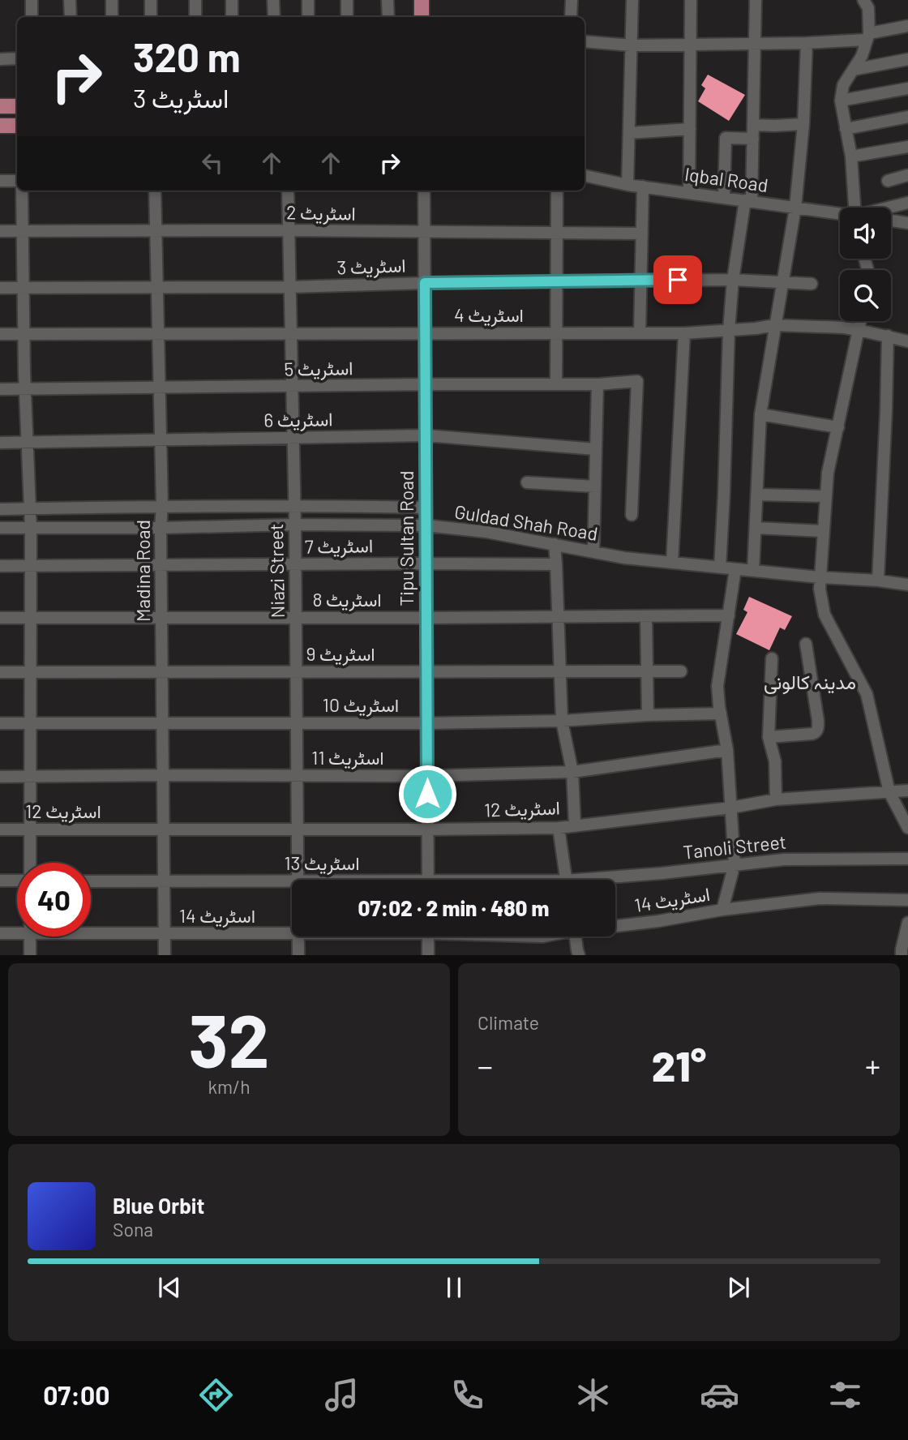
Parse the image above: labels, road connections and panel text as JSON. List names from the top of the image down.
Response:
{
  "streets": {
    "street": [
      "Iqbal Road",
      "اسٹریٹ 2",
      "اسٹریٹ 3",
      "اسٹریٹ 4",
      "اسٹریٹ 5",
      "اسٹریٹ 6",
      "Guldad Shah Road",
      "Tipu Sultan Road",
      "اسٹریٹ 7",
      "Madina Road",
      "Niazi Street",
      "اسٹریٹ 8",
      "اسٹریٹ 9",
      "اسٹریٹ 10",
      "اسٹریٹ 11",
      "اسٹریٹ 12",
      "Tanoli Street",
      "اسٹریٹ 13",
      "اسٹریٹ 14"
    ]
  },
  "crossings": [
    ["اسٹریٹ 2", "Tipu Sultan Road"],
    ["اسٹریٹ 2", "Madina Road"],
    ["اسٹریٹ 2", "Niazi Street"],
    ["اسٹریٹ 3", "Tipu Sultan Road"],
    ["اسٹریٹ 3", "Madina Road"],
    ["اسٹریٹ 3", "Niazi Street"],
    ["اسٹریٹ 4", "Tipu Sultan Road"],
    ["اسٹریٹ 4", "Madina Road"],
    ["اسٹریٹ 4", "Niazi Street"],
    ["اسٹریٹ 5", "Tipu Sultan Road"],
    ["اسٹریٹ 5", "Madina Road"],
    ["اسٹریٹ 5", "Niazi Street"],
    ["اسٹریٹ 6", "Tipu Sultan Road"],
    ["اسٹریٹ 6", "Madina Road"],
    ["اسٹریٹ 6", "Niazi Street"],
    ["Guldad Shah Road", "Tipu Sultan Road"],
    ["Guldad Shah Road", "Madina Road"],
    ["Guldad Shah Road", "Niazi Street"],
    ["Tipu Sultan Road", "اسٹریٹ 7"],
    ["Tipu Sultan Road", "اسٹریٹ 8"],
    ["Tipu Sultan Road", "اسٹریٹ 9"],
    ["Tipu Sultan Road", "اسٹریٹ 10"],
    ["Tipu Sultan Road", "اسٹریٹ 11"],
    ["Tipu Sultan Road", "اسٹریٹ 12"],
    ["اسٹریٹ 7", "Madina Road"],
    ["اسٹریٹ 7", "Niazi Street"],
    ["Madina Road", "اسٹریٹ 8"],
    ["Madina Road", "اسٹریٹ 9"],
    ["Madina Road", "اسٹریٹ 10"],
    ["Madina Road", "اسٹریٹ 11"],
    ["Madina Road", "اسٹریٹ 12"],
    ["Madina Road", "اسٹریٹ 13"],
    ["Madina Road", "اسٹریٹ 14"],
    ["Niazi Street", "اسٹریٹ 8"],
    ["Niazi Street", "اسٹریٹ 9"],
    ["Niazi Street", "اسٹریٹ 10"],
    ["Niazi Street", "اسٹریٹ 11"],
    ["Niazi Street", "اسٹریٹ 12"]
  ],
  "districts": ["مدینہ کالونی"],
  "page": {
    "turn": ["320 m", "اسٹریٹ 3"],
    "limit": "40",
    "trip": "07:02 · 2 min · 480 m",
    "tile": [
      ["32", "km/h"],
      "Climate"
    ],
    "heat": ["−", "21°", "+"],
    "song": ["Blue Orbit", "Sona"],
    "tabs": "07:00"
  }
}
